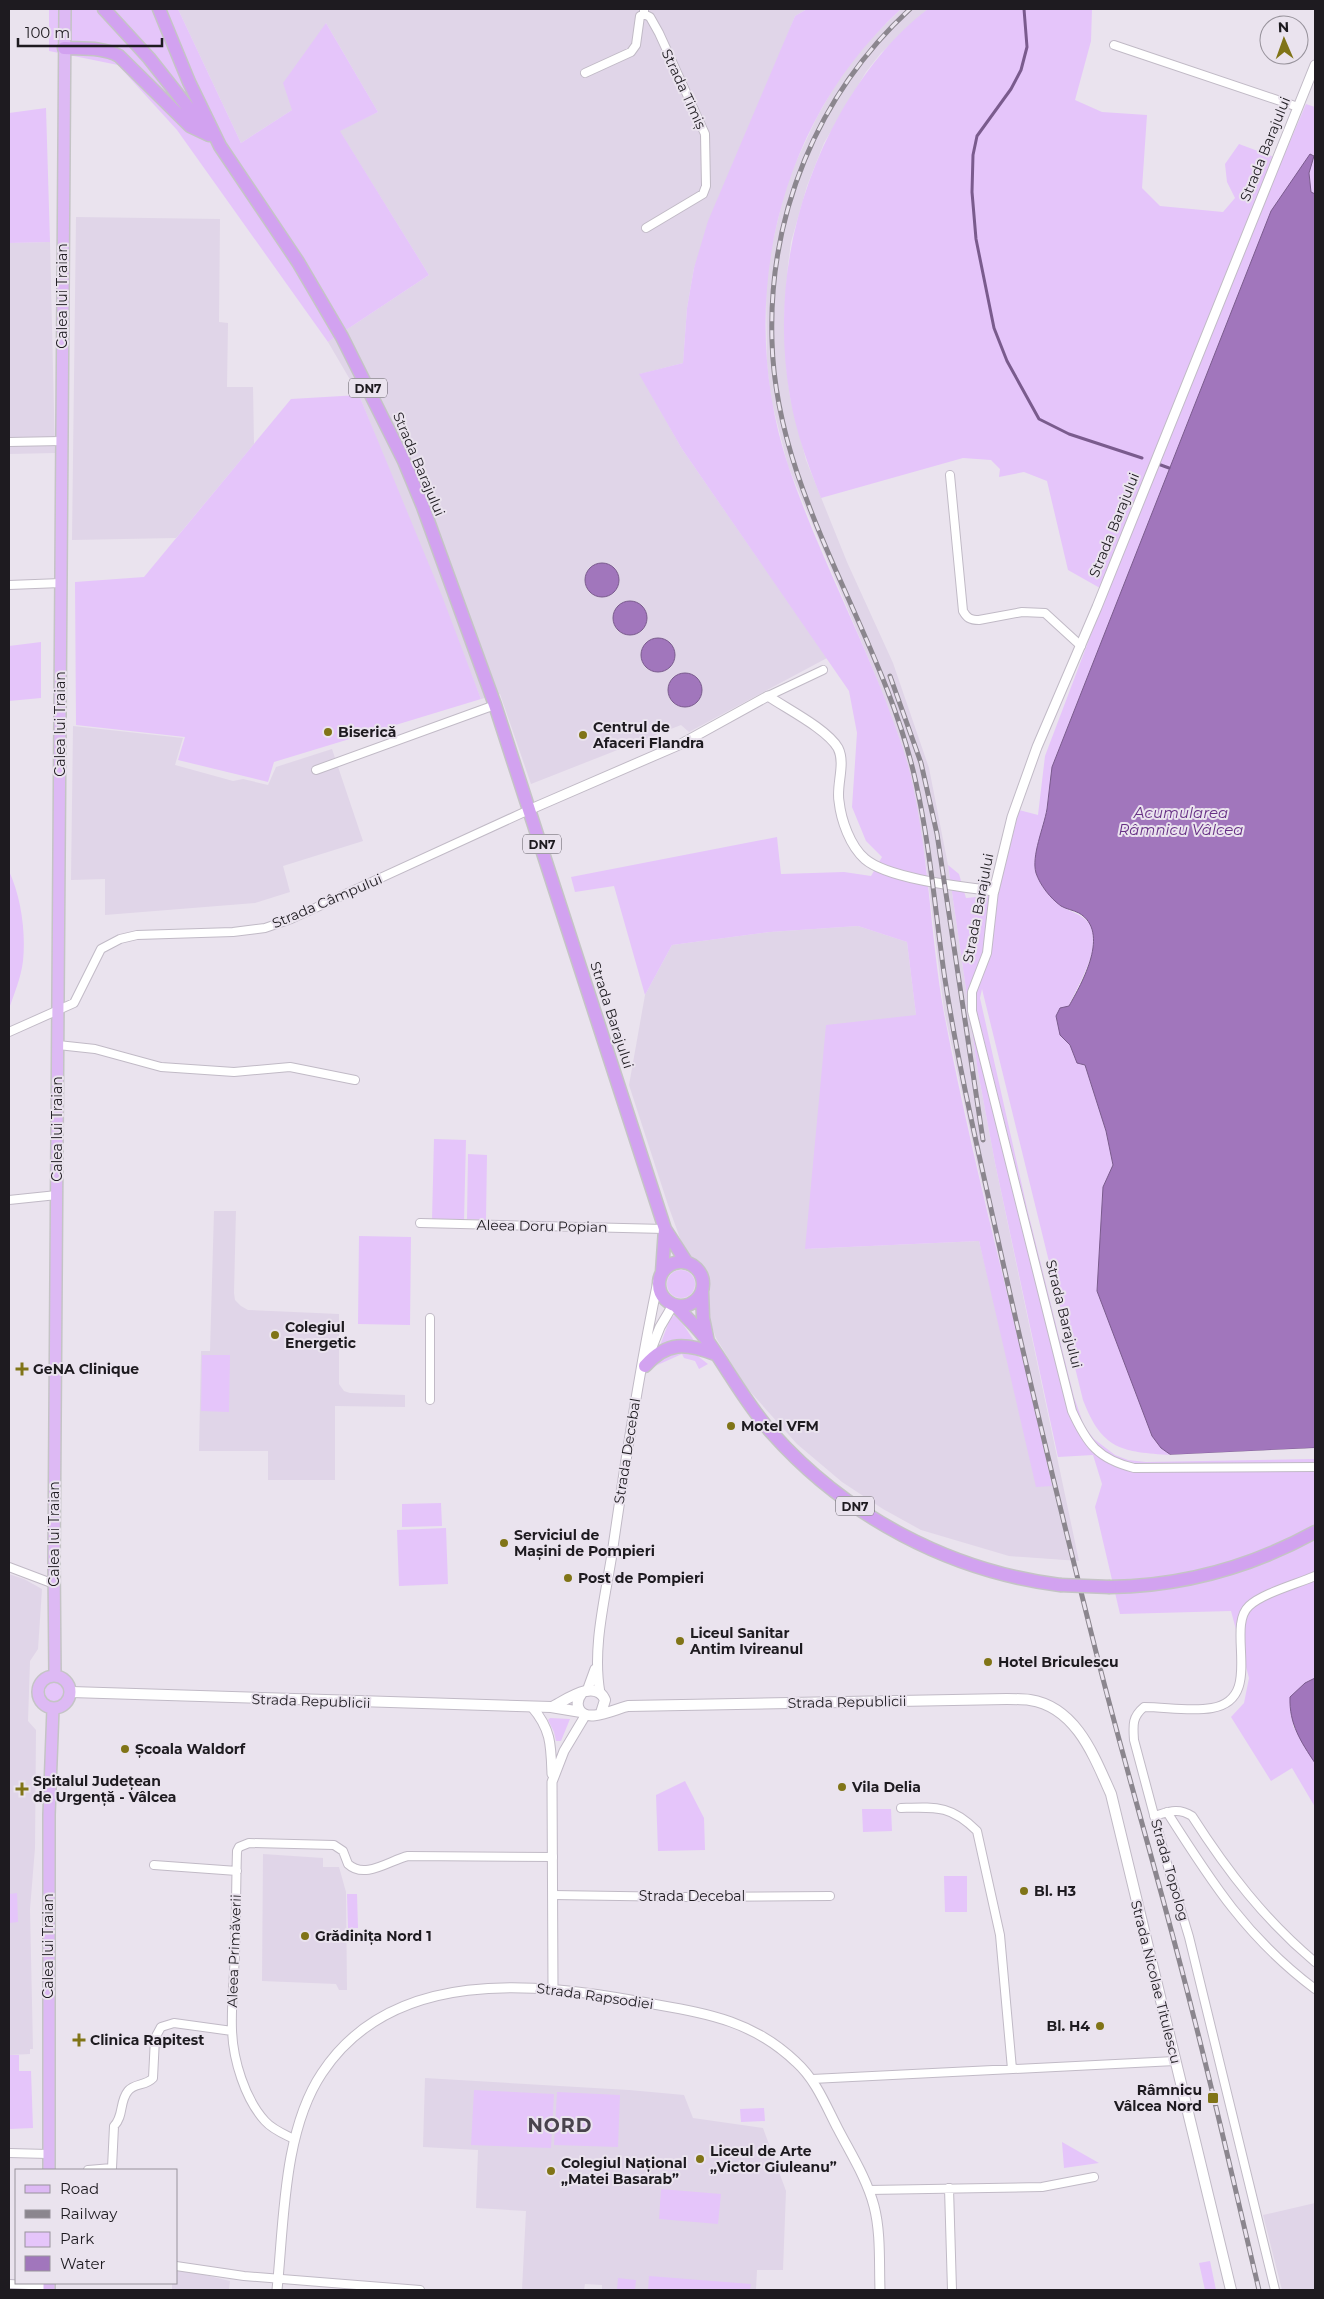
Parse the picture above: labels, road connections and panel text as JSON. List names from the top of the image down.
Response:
{
  "streets": {
    "highway": ["Strada Barajului", "DN7"],
    "main road": ["Calea lui Traian", "Strada Republicii", "Strada Nicolae Titulescu"],
    "street": [
      "Strada Timiș",
      "Strada Câmpului",
      "Aleea Doru Popian",
      "Strada Decebal",
      "Strada Topolog",
      "Aleea Primăverii",
      "Strada Rapsodiei"
    ]
  },
  "crossings": [
    ["Strada Barajului", "DN7"],
    ["Strada Barajului", "Strada Câmpului"],
    ["Strada Barajului", "Aleea Doru Popian"],
    ["Strada Barajului", "Strada Decebal"],
    ["Calea lui Traian", "Strada Câmpului"],
    ["Calea lui Traian", "Strada Republicii"],
    ["DN7", "Strada Decebal"],
    ["Strada Decebal", "Strada Republicii"],
    ["Strada Republicii", "Strada Nicolae Titulescu"],
    ["Aleea Primăverii", "Strada Rapsodiei"]
  ],
  "districts": ["NORD"],
  "water": ["Acumularea Râmnicu Vâlcea"],
  "places": {
    "other": [
      "Biserică",
      "Centrul de Afaceri Flandra",
      "Colegiul Energetic",
      "Motel VFM",
      "Serviciul de Mașini de Pompieri",
      "Post de Pompieri",
      "Liceul Sanitar Antim Ivireanul",
      "Hotel Briculescu",
      "Școala Waldorf",
      "Vila Delia",
      "Bl. H3",
      "Grădinița Nord 1",
      "Bl. H4",
      "Liceul de Arte „Victor Giuleanu”",
      "Colegiul Național „Matei Basarab”"
    ],
    "health": ["GeNA Clinique", "Spitalul Județean de Urgență - Vâlcea", "Clinica Rapitest"],
    "transit": ["Râmnicu Vâlcea Nord"]
  },
  "legend": [
    "Road",
    "Railway",
    "Park",
    "Water"
  ],
  "scale_bar": "100 m",
  "north": "top"
}
